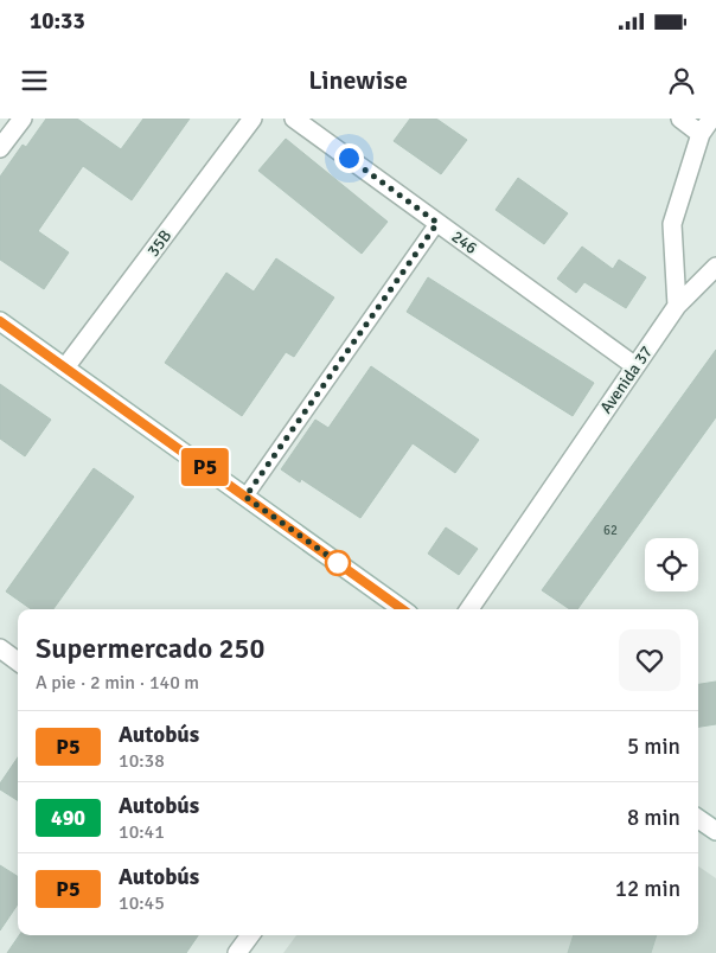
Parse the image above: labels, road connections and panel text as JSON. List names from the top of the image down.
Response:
{
  "streets": {
    "street": ["246", "35B", "Avenida 37"]
  },
  "crossings": [
    ["246", "Avenida 37"]
  ],
  "lines": ["bus line P5"],
  "house_numbers": ["62"],
  "page": {
    "status": "10:33",
    "header": "Linewise",
    "on_map": "P5",
    "heading": ["Supermercado 250", "A pie · 2 min · 140 m"],
    "list": [
      {
        "mark": "P5",
        "name": "Autobús",
        "note": "10:38",
        "value": "5 min"
      },
      {
        "mark": "490",
        "name": "Autobús",
        "note": "10:41",
        "value": "8 min"
      },
      {
        "mark": "P5",
        "name": "Autobús",
        "note": "10:45",
        "value": "12 min"
      }
    ]
  }
}
